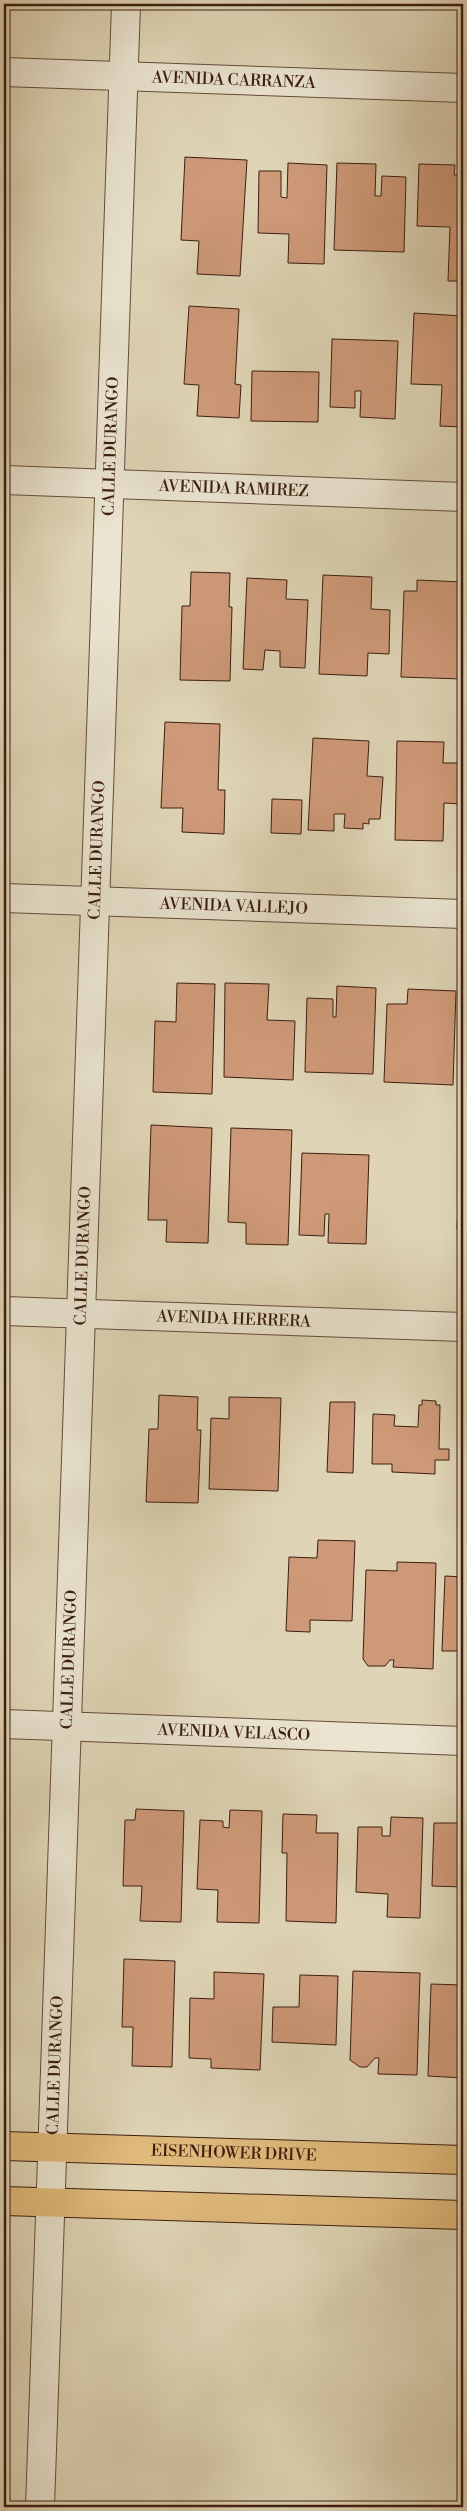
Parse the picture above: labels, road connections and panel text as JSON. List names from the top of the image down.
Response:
{
  "streets": {
    "main road": ["EISENHOWER DRIVE"],
    "street": [
      "AVENIDA CARRANZA",
      "CALLE DURANGO",
      "AVENIDA RAMIREZ",
      "AVENIDA VALLEJO",
      "AVENIDA HERRERA",
      "AVENIDA VELASCO"
    ]
  },
  "crossings": [
    ["AVENIDA CARRANZA", "CALLE DURANGO"],
    ["CALLE DURANGO", "AVENIDA RAMIREZ"],
    ["CALLE DURANGO", "AVENIDA VALLEJO"],
    ["CALLE DURANGO", "AVENIDA HERRERA"],
    ["CALLE DURANGO", "AVENIDA VELASCO"],
    ["CALLE DURANGO", "EISENHOWER DRIVE"]
  ]
}
